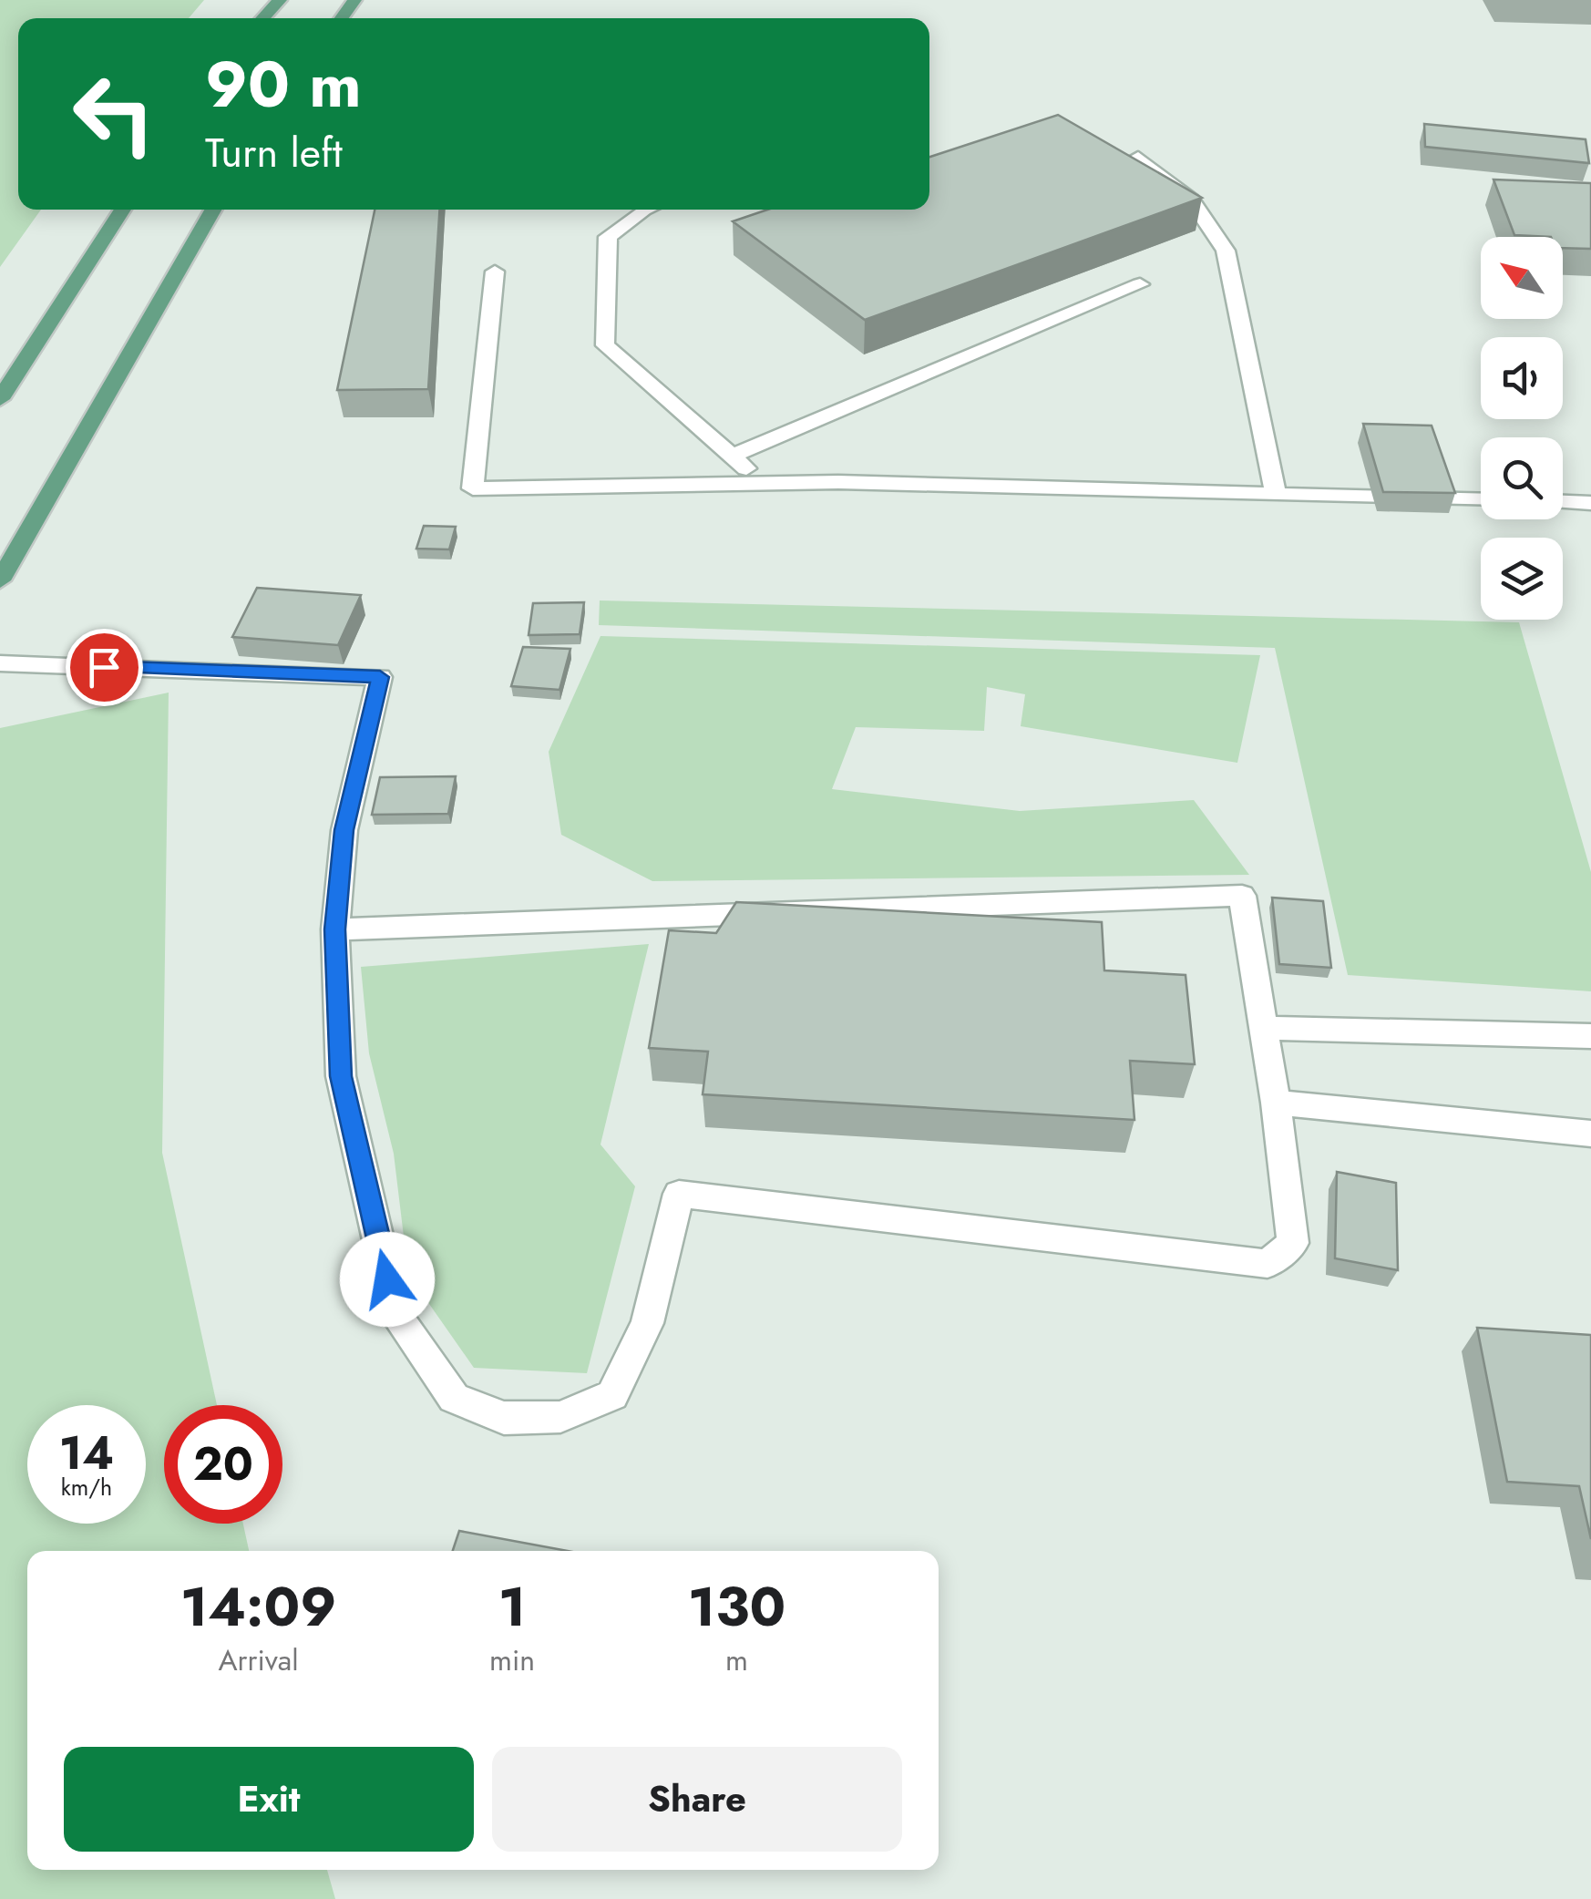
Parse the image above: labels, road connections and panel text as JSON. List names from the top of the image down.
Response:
{
  "north": "top left",
  "page": {
    "turn": ["90 m", "Turn left"],
    "speed": "14 km/h",
    "limit": "20",
    "eta": [
      "14:09",
      "Arrival",
      "1",
      "min",
      "130",
      "m"
    ],
    "buttons": ["Exit", "Share"]
  }
}
